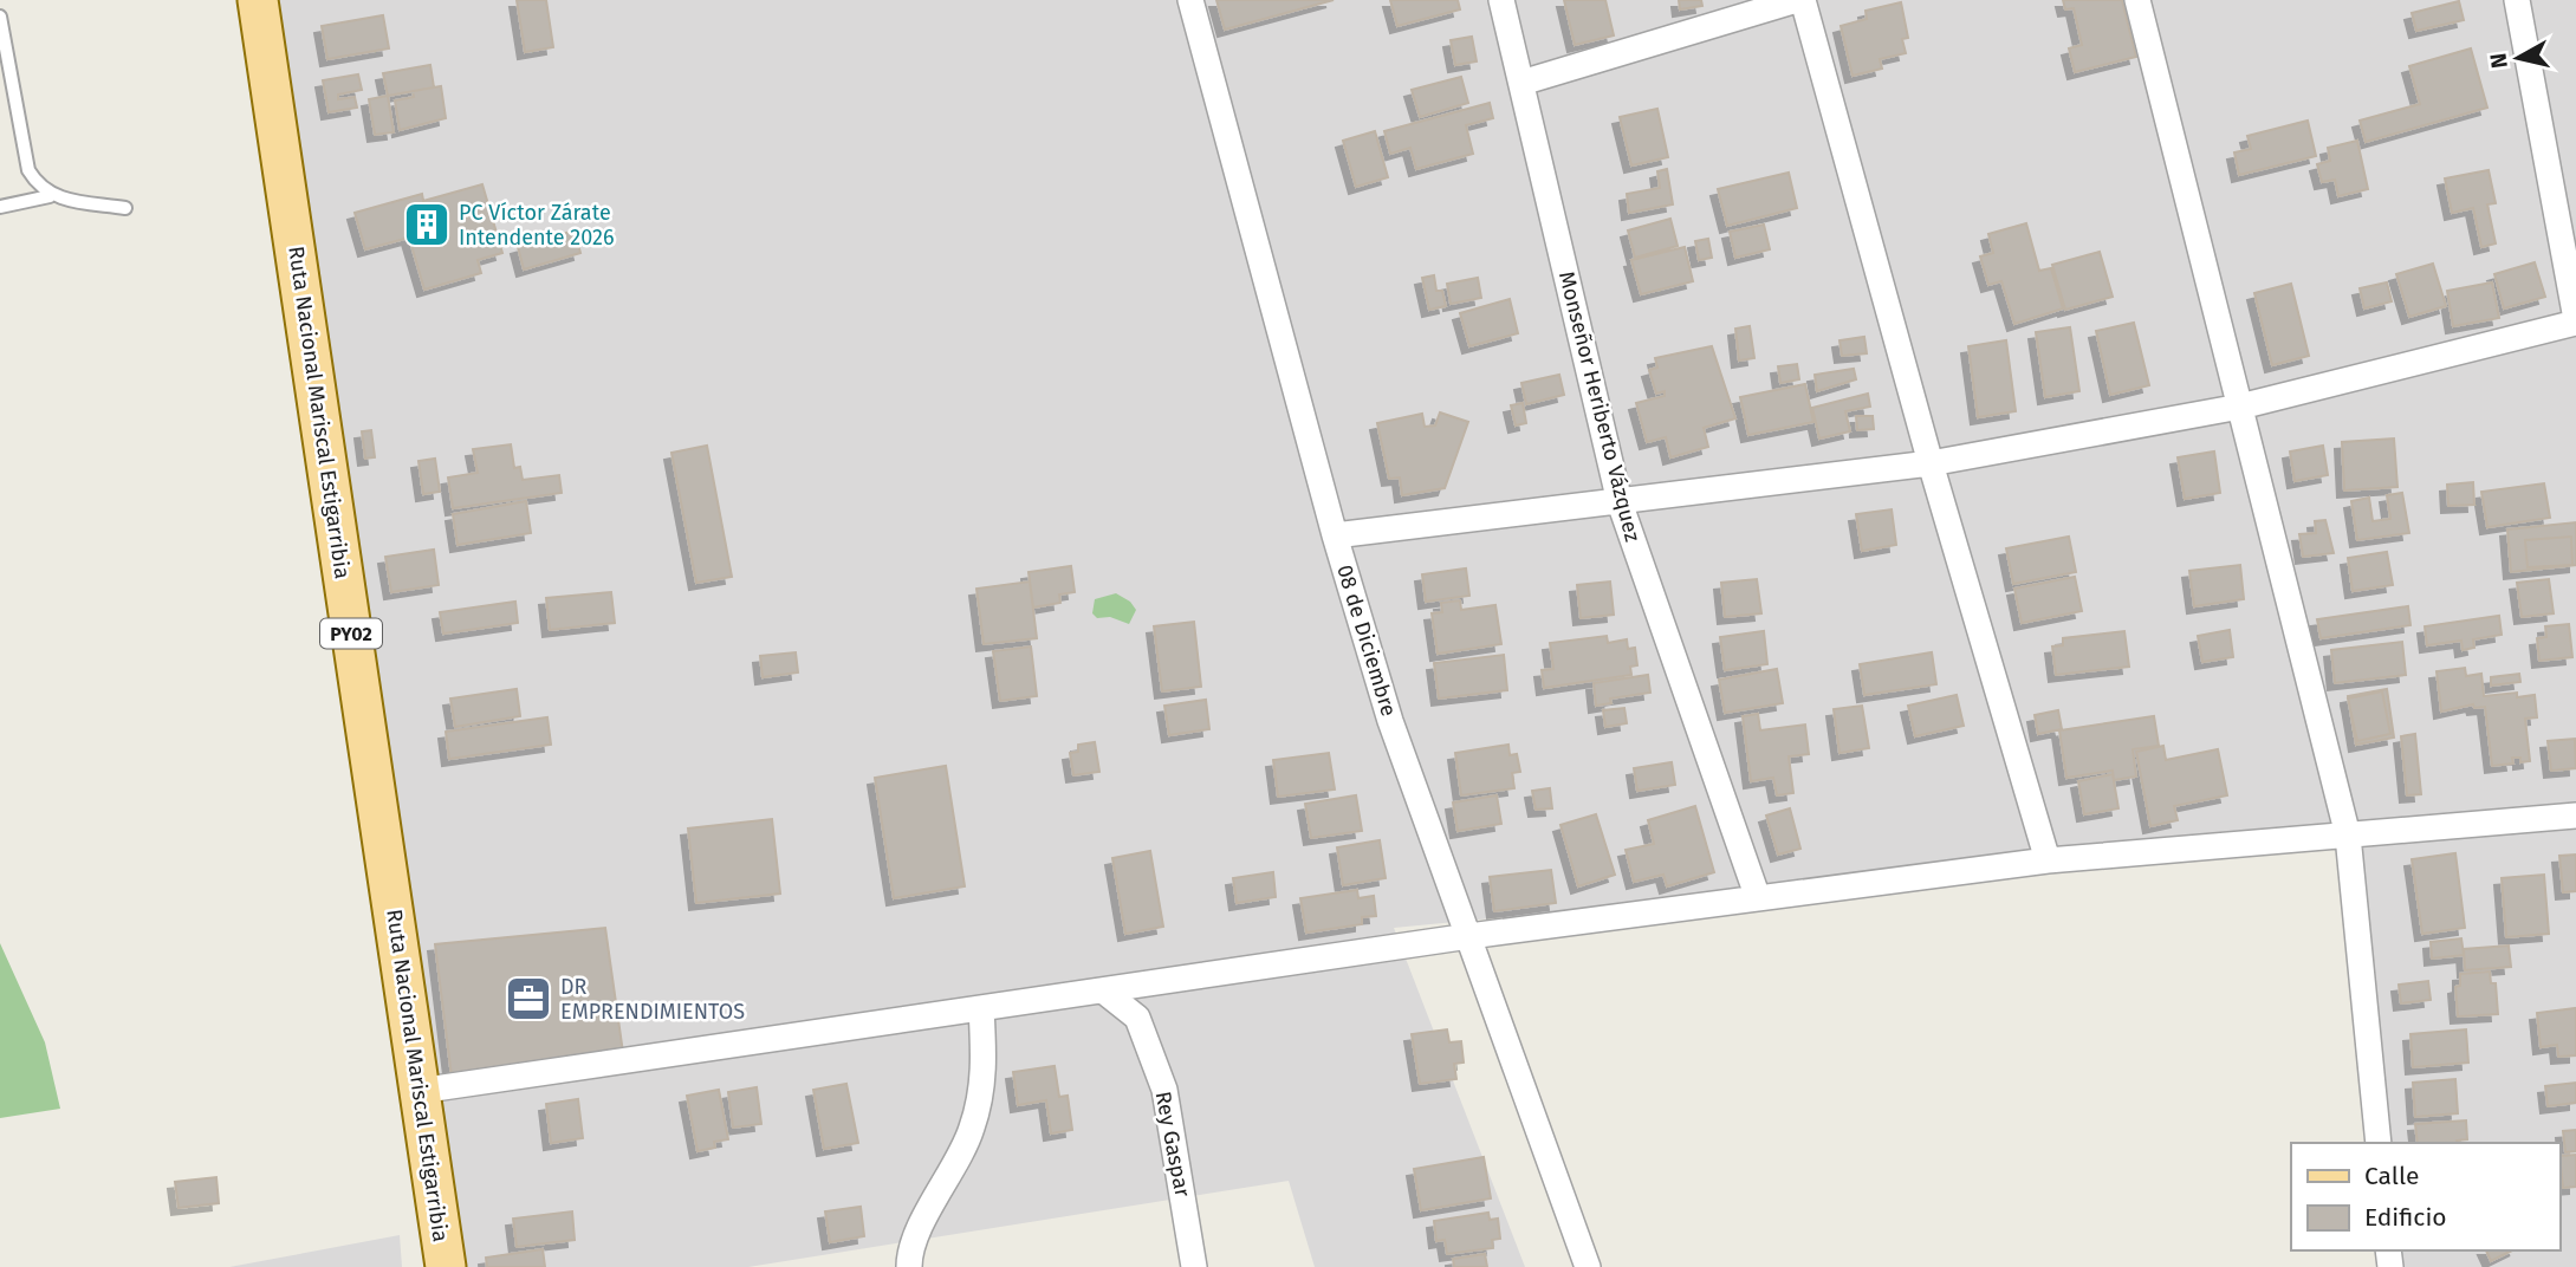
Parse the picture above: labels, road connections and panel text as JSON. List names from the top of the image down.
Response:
{
  "streets": {
    "main road": ["Ruta Nacional Mariscal Estigarribia", "PY02"],
    "street": ["Monseñor Heriberto Vázquez", "08 de Diciembre", "Rey Gaspar"]
  },
  "places": {
    "building": ["PC Víctor Zárate Intendente 2026"],
    "office": ["DR EMPRENDIMIENTOS"]
  },
  "legend": ["Calle", "Edificio"],
  "north": "left"
}
